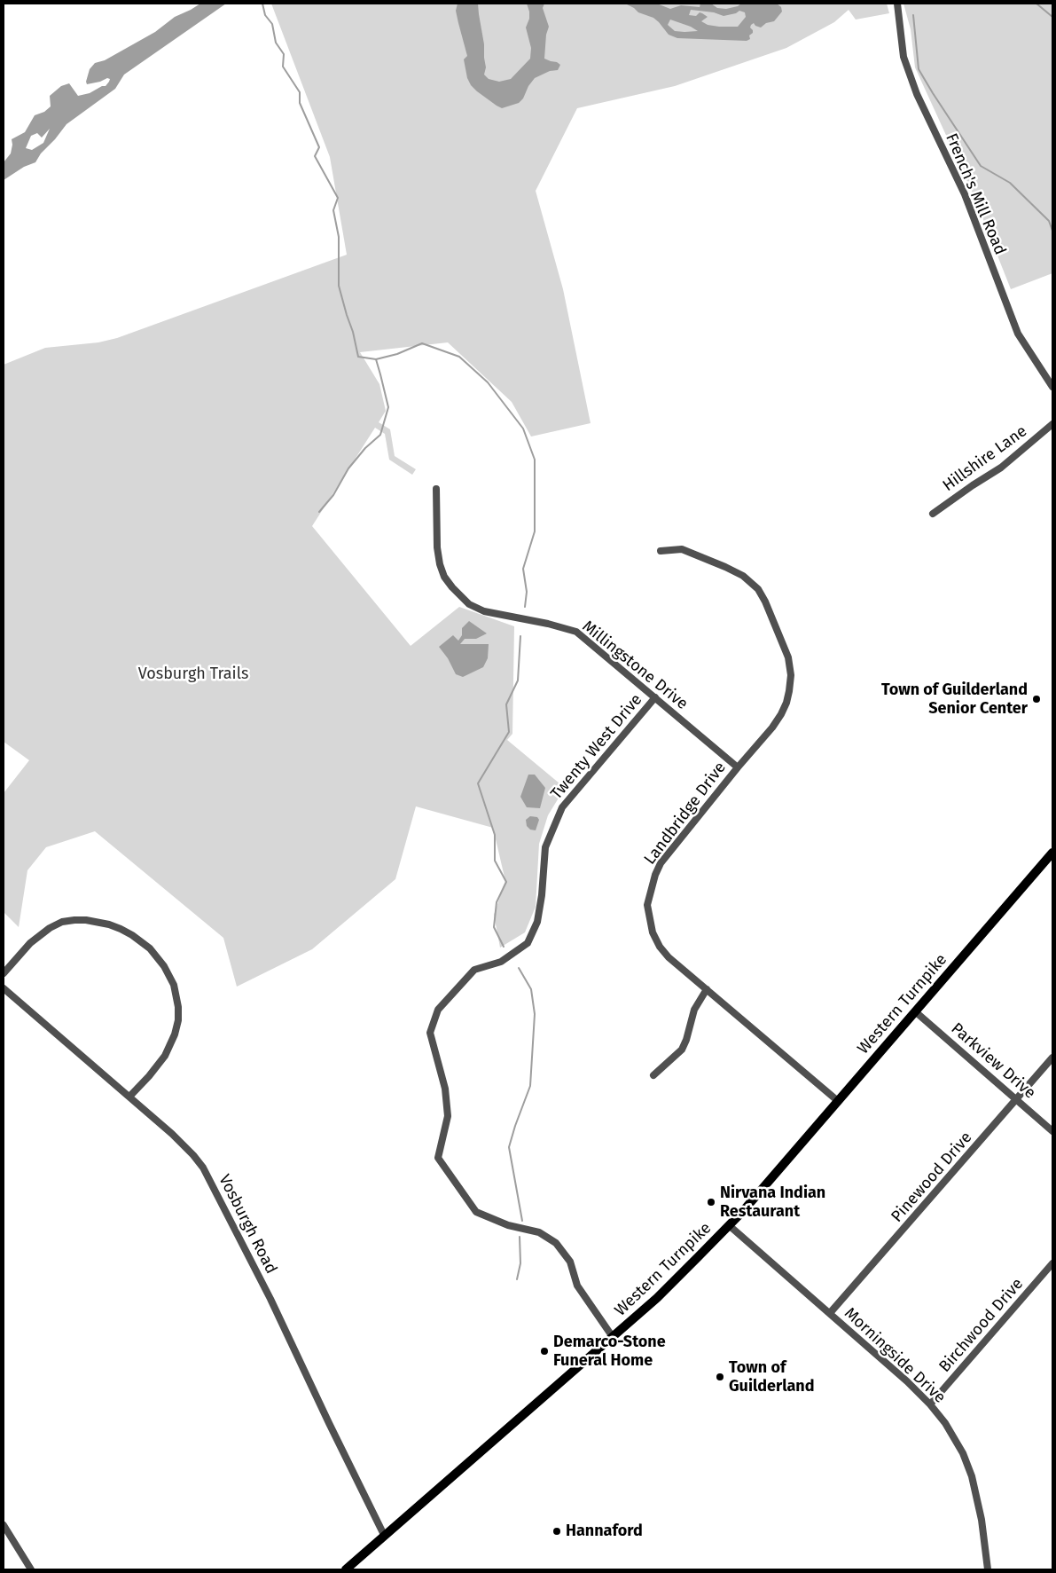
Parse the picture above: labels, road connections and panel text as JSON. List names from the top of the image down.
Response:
{
  "streets": {
    "main road": ["Western Turnpike"],
    "street": [
      "French's Mill Road",
      "Hillshire Lane",
      "Millingstone Drive",
      "Twenty West Drive",
      "Landbridge Drive",
      "Parkview Drive",
      "Pinewood Drive",
      "Vosburgh Road",
      "Birchwood Drive",
      "Morningside Drive"
    ]
  },
  "crossings": [
    ["Millingstone Drive", "Twenty West Drive"],
    ["Millingstone Drive", "Landbridge Drive"],
    ["Twenty West Drive", "Western Turnpike"],
    ["Landbridge Drive", "Western Turnpike"],
    ["Western Turnpike", "Parkview Drive"],
    ["Western Turnpike", "Vosburgh Road"],
    ["Western Turnpike", "Morningside Drive"],
    ["Parkview Drive", "Pinewood Drive"],
    ["Pinewood Drive", "Morningside Drive"],
    ["Birchwood Drive", "Morningside Drive"]
  ],
  "parks": ["Vosburgh Trails"],
  "places": [
    "Town of Guilderland Senior Center",
    "Nirvana Indian Restaurant",
    "Demarco-Stone Funeral Home",
    "Town of Guilderland",
    "Hannaford"
  ]
}
